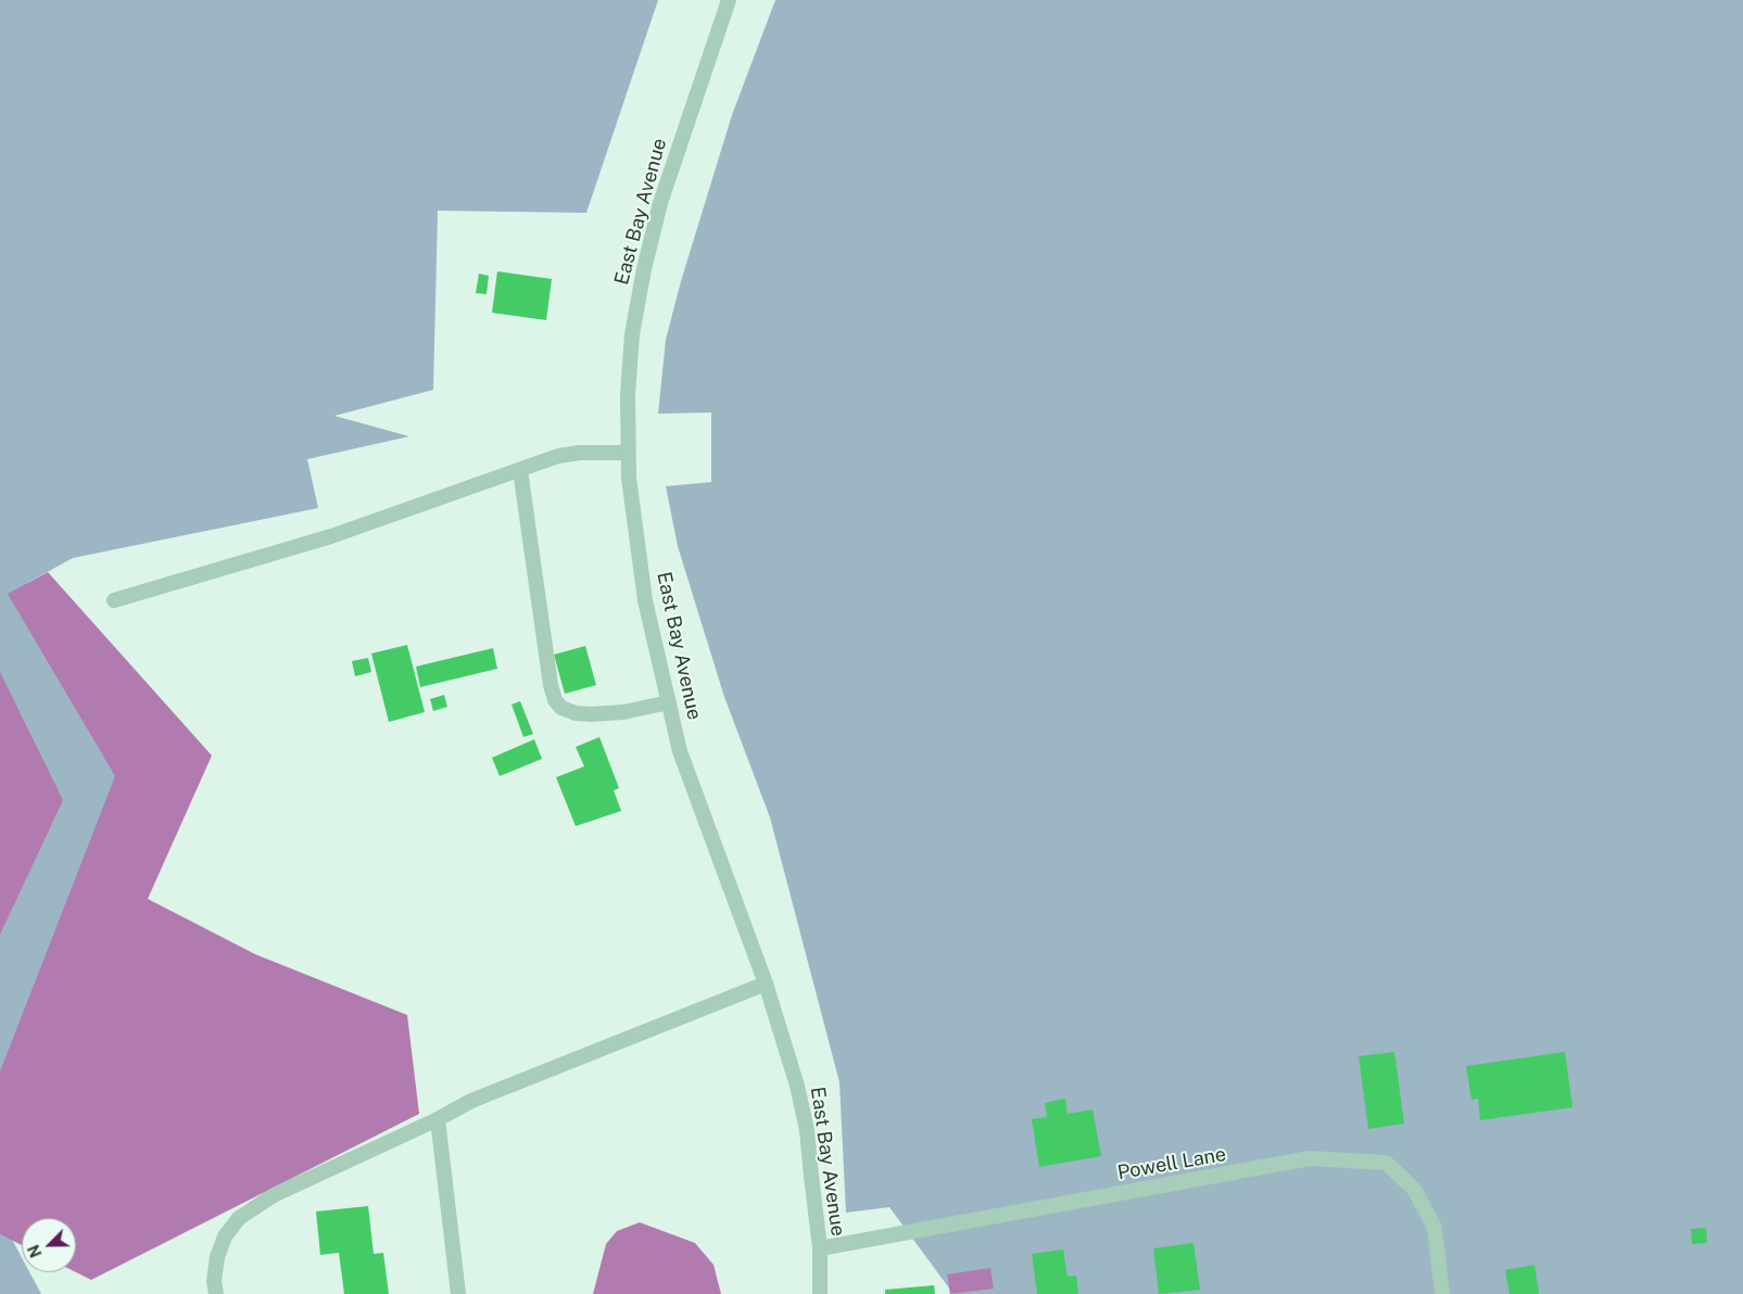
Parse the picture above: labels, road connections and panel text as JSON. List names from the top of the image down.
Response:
{
  "streets": {
    "street": ["East Bay Avenue", "Powell Lane"]
  },
  "crossings": [
    ["East Bay Avenue", "Powell Lane"]
  ],
  "north": "bottom left"
}
